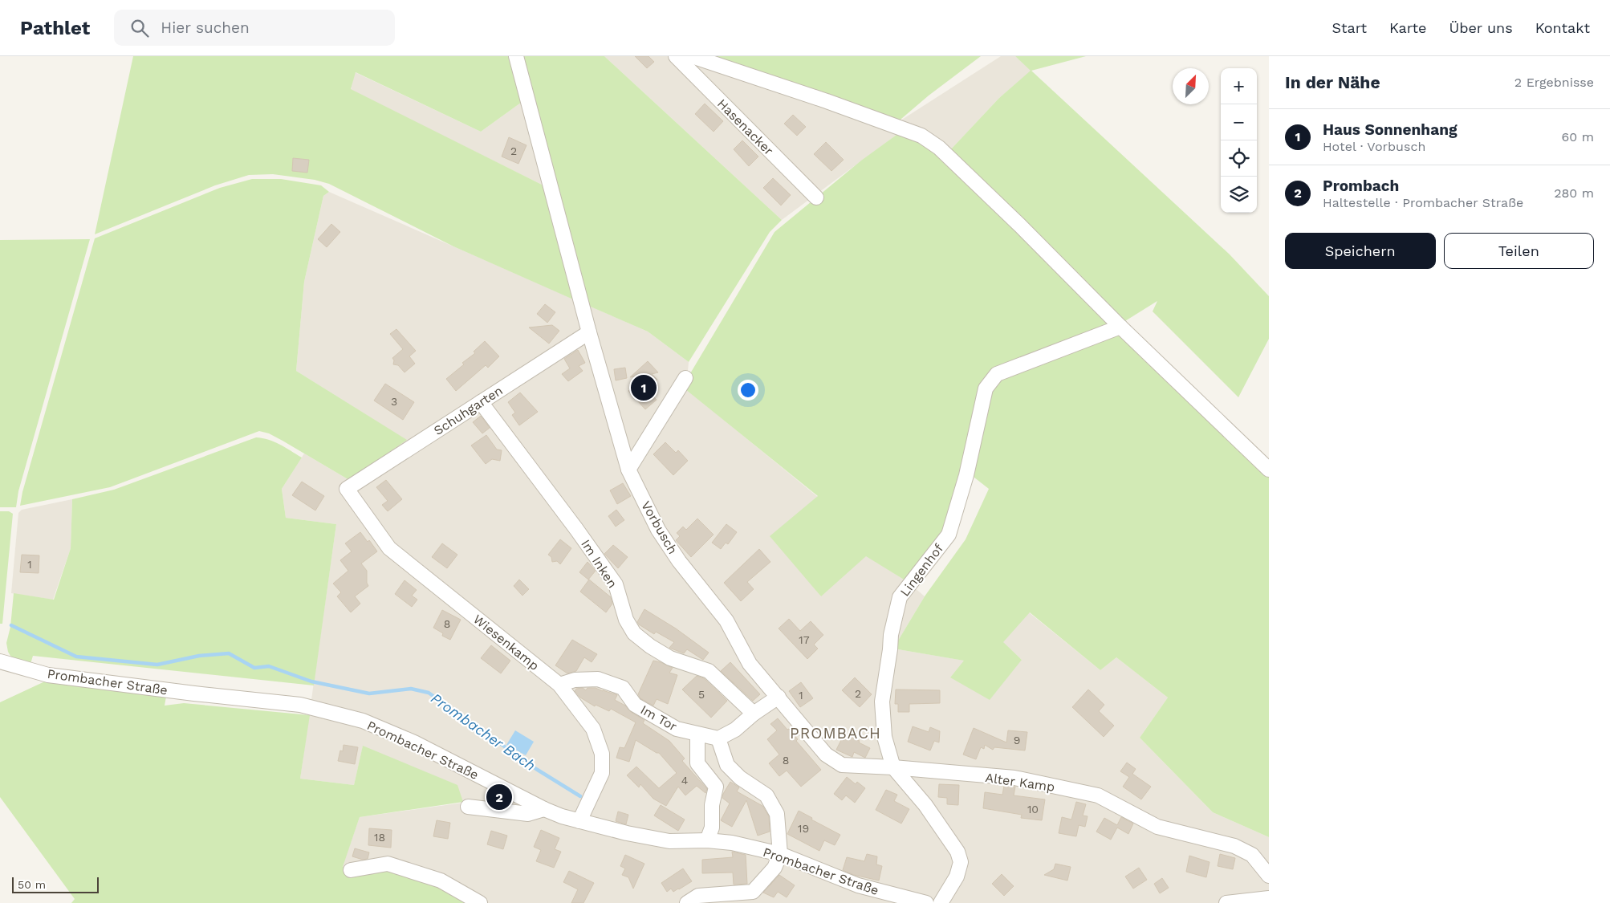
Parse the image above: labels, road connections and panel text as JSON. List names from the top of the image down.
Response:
{
  "streets": {
    "street": [
      "Hasenacker",
      "Schuhgarten",
      "Vorbusch",
      "Im Inken",
      "Lingenhof",
      "Wiesenkamp",
      "Prombacher Straße",
      "Im Tor",
      "Alter Kamp"
    ]
  },
  "crossings": [
    ["Schuhgarten", "Vorbusch"],
    ["Schuhgarten", "Im Inken"],
    ["Schuhgarten", "Wiesenkamp"],
    ["Vorbusch", "Alter Kamp"],
    ["Lingenhof", "Alter Kamp"],
    ["Wiesenkamp", "Prombacher Straße"],
    ["Wiesenkamp", "Im Tor"]
  ],
  "districts": ["PROMBACH"],
  "water": ["Prombacher Bach"],
  "house_numbers": [
    "2",
    "3",
    "1",
    "8",
    "17",
    "2",
    "5",
    "1",
    "9",
    "8",
    "4",
    "10",
    "19",
    "18"
  ],
  "scale_bar": "50 m",
  "north": "top right",
  "page": {
    "header": "Pathlet",
    "search": "Hier suchen",
    "nav": [
      "Start",
      "Karte",
      "Über uns",
      "Kontakt"
    ],
    "heading": ["In der Nähe", "2 Ergebnisse"],
    "map_buttons": ["+", "−"],
    "list": [
      {
        "mark": "1",
        "name": "Haus Sonnenhang",
        "note": "Hotel · Vorbusch",
        "value": "60 m"
      },
      {
        "mark": "2",
        "name": "Prombach",
        "note": "Haltestelle · Prombacher Straße",
        "value": "280 m"
      }
    ],
    "buttons": ["Speichern", "Teilen"],
    "pins": ["1", "2"],
    "scale": "50 m"
  }
}
